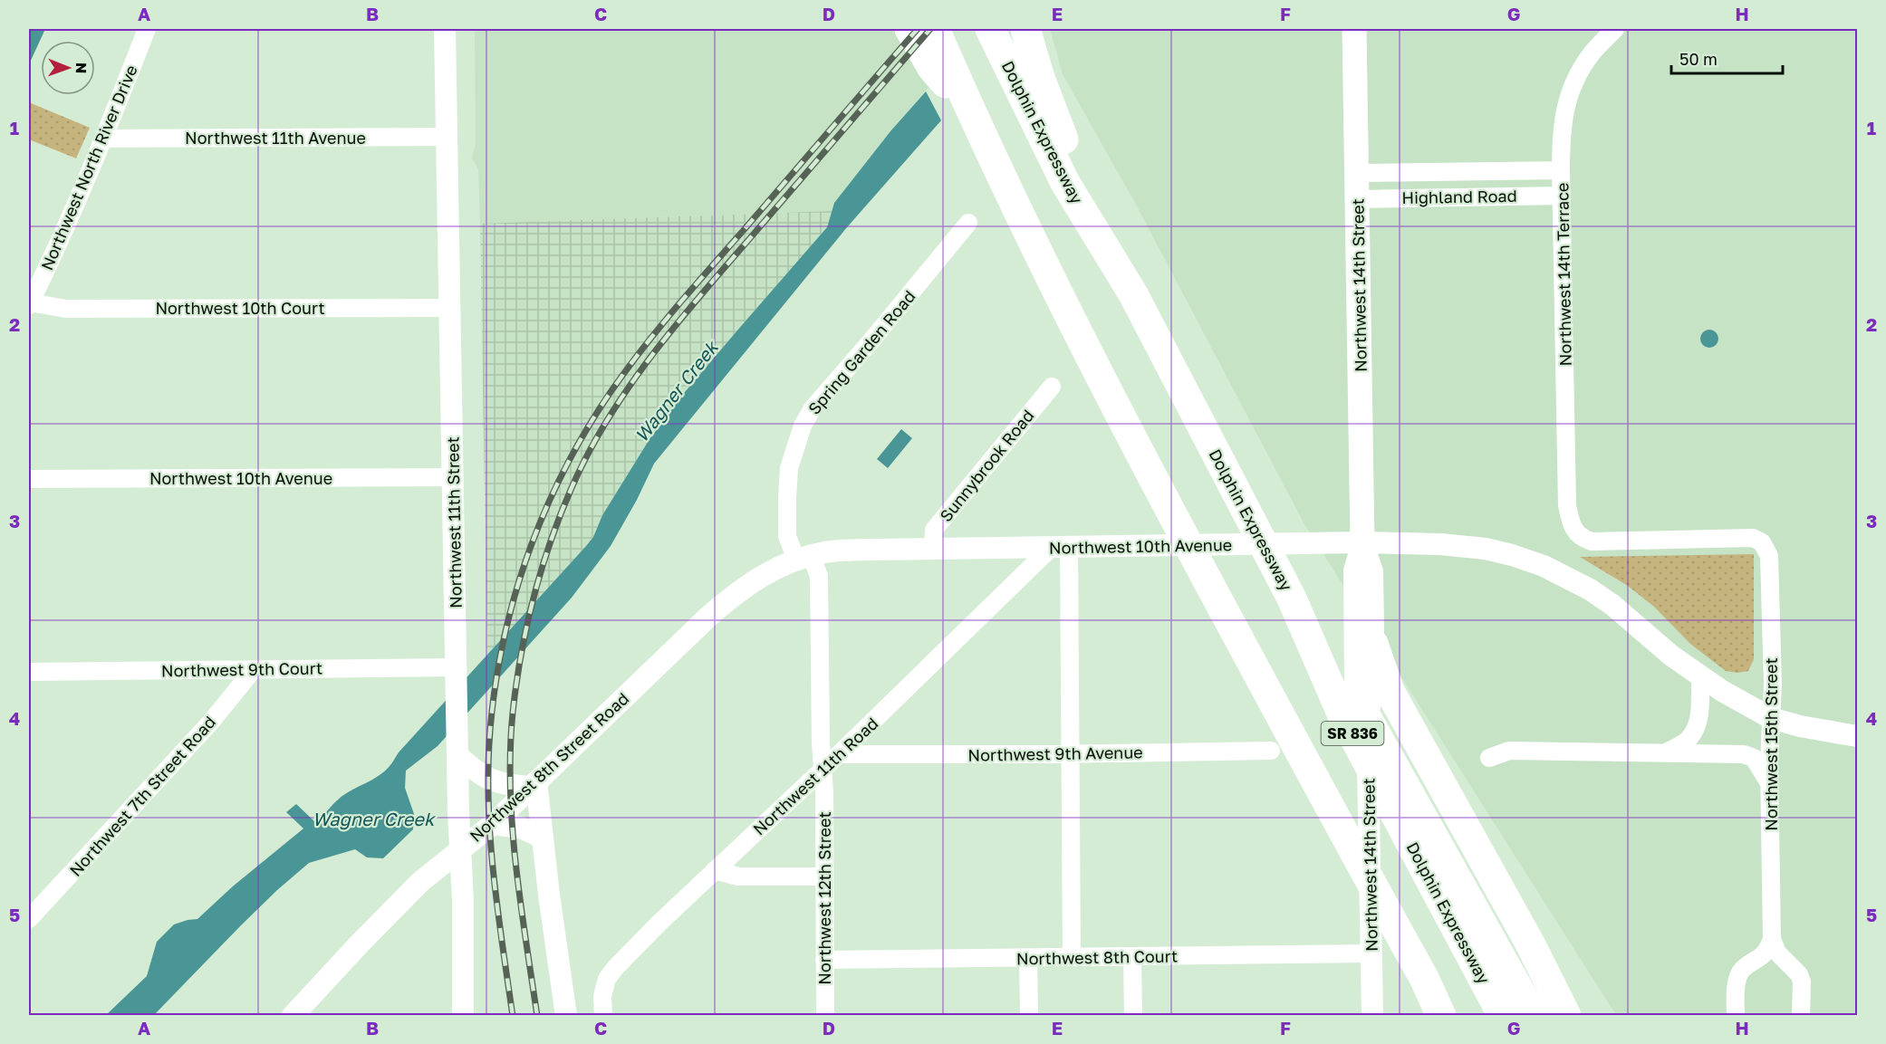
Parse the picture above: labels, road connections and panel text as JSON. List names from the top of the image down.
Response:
{
  "streets": {
    "highway": ["Dolphin Expressway", "SR 836"],
    "main road": ["Northwest 14th Street"],
    "street": [
      "Northwest 11th Avenue",
      "Northwest North River Drive",
      "Highland Road",
      "Northwest 14th Terrace",
      "Northwest 10th Court",
      "Spring Garden Road",
      "Sunnybrook Road",
      "Northwest 10th Avenue",
      "Northwest 11th Street",
      "Northwest 9th Court",
      "Northwest 15th Street",
      "Northwest 9th Avenue",
      "Northwest 8th Street Road",
      "Northwest 11th Road",
      "Northwest 7th Street Road",
      "Northwest 12th Street",
      "Northwest 8th Court"
    ]
  },
  "crossings": [
    ["Northwest 11th Avenue", "Northwest North River Drive"],
    ["Northwest 11th Avenue", "Northwest 11th Street"],
    ["Northwest North River Drive", "Northwest 10th Court"],
    ["Highland Road", "Northwest 14th Terrace"],
    ["Highland Road", "Northwest 14th Street"],
    ["Northwest 14th Terrace", "Northwest 15th Street"],
    ["Northwest 14th Street", "Northwest 10th Avenue"],
    ["Northwest 14th Street", "Northwest 8th Court"],
    ["Northwest 10th Court", "Northwest 11th Street"],
    ["Spring Garden Road", "Northwest 10th Avenue"],
    ["Spring Garden Road", "Northwest 8th Street Road"],
    ["Spring Garden Road", "Northwest 12th Street"],
    ["Sunnybrook Road", "Northwest 10th Avenue"],
    ["Northwest 10th Avenue", "Northwest 11th Street"],
    ["Northwest 10th Avenue", "Northwest 8th Street Road"],
    ["Northwest 10th Avenue", "Northwest 11th Road"],
    ["Northwest 10th Avenue", "Northwest 12th Street"],
    ["Northwest 11th Street", "Northwest 9th Court"],
    ["Northwest 11th Street", "Northwest 8th Street Road"],
    ["Northwest 9th Court", "Northwest 7th Street Road"],
    ["Northwest 9th Avenue", "Northwest 11th Road"],
    ["Northwest 8th Street Road", "Northwest 12th Street"],
    ["Northwest 11th Road", "Northwest 12th Street"],
    ["Northwest 12th Street", "Northwest 8th Court"]
  ],
  "water": ["Wagner Creek"],
  "scale_bar": "50 m",
  "north": "right",
  "grid": {
    "columns": [
      "A",
      "B",
      "C",
      "D",
      "E",
      "F",
      "G",
      "H"
    ],
    "rows": [
      "1",
      "2",
      "3",
      "4",
      "5"
    ]
  }
}
